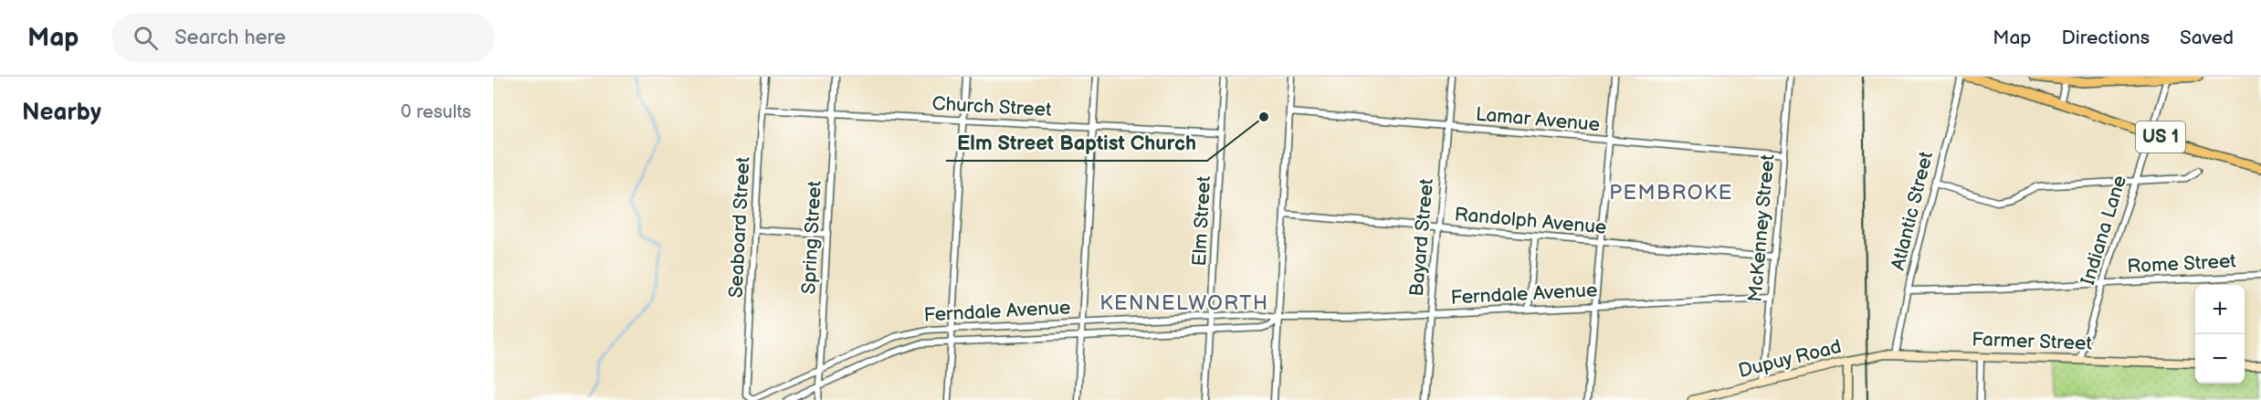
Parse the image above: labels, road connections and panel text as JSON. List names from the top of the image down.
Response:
{
  "streets": {
    "main road": ["US 1"],
    "street": [
      "Church Street",
      "Lamar Avenue",
      "Atlantic Street",
      "Elm Street",
      "Randolph Avenue",
      "Seaboard Street",
      "McKenney Street",
      "Indiana Lane",
      "Spring Street",
      "Bayard Street",
      "Rome Street",
      "Ferndale Avenue",
      "Farmer Street",
      "Dupuy Road"
    ]
  },
  "crossings": [
    ["Church Street", "Elm Street"],
    ["Church Street", "Seaboard Street"],
    ["Church Street", "Spring Street"],
    ["Lamar Avenue", "McKenney Street"],
    ["Lamar Avenue", "Bayard Street"],
    ["US 1", "Indiana Lane"],
    ["Atlantic Street", "Farmer Street"],
    ["Elm Street", "Ferndale Avenue"],
    ["Randolph Avenue", "McKenney Street"],
    ["Randolph Avenue", "Bayard Street"],
    ["Seaboard Street", "Ferndale Avenue"],
    ["McKenney Street", "Ferndale Avenue"],
    ["McKenney Street", "Dupuy Road"],
    ["Indiana Lane", "Rome Street"],
    ["Indiana Lane", "Farmer Street"],
    ["Spring Street", "Ferndale Avenue"],
    ["Bayard Street", "Ferndale Avenue"],
    ["Farmer Street", "Dupuy Road"]
  ],
  "districts": ["PEMBROKE", "KENNELWORTH"],
  "places": ["Elm Street Baptist Church"],
  "page": {
    "header": "Map",
    "search": "Search here",
    "nav": ["Map", "Directions", "Saved"],
    "heading": ["Nearby", "0 results"],
    "map_buttons": ["+", "−"]
  }
}
